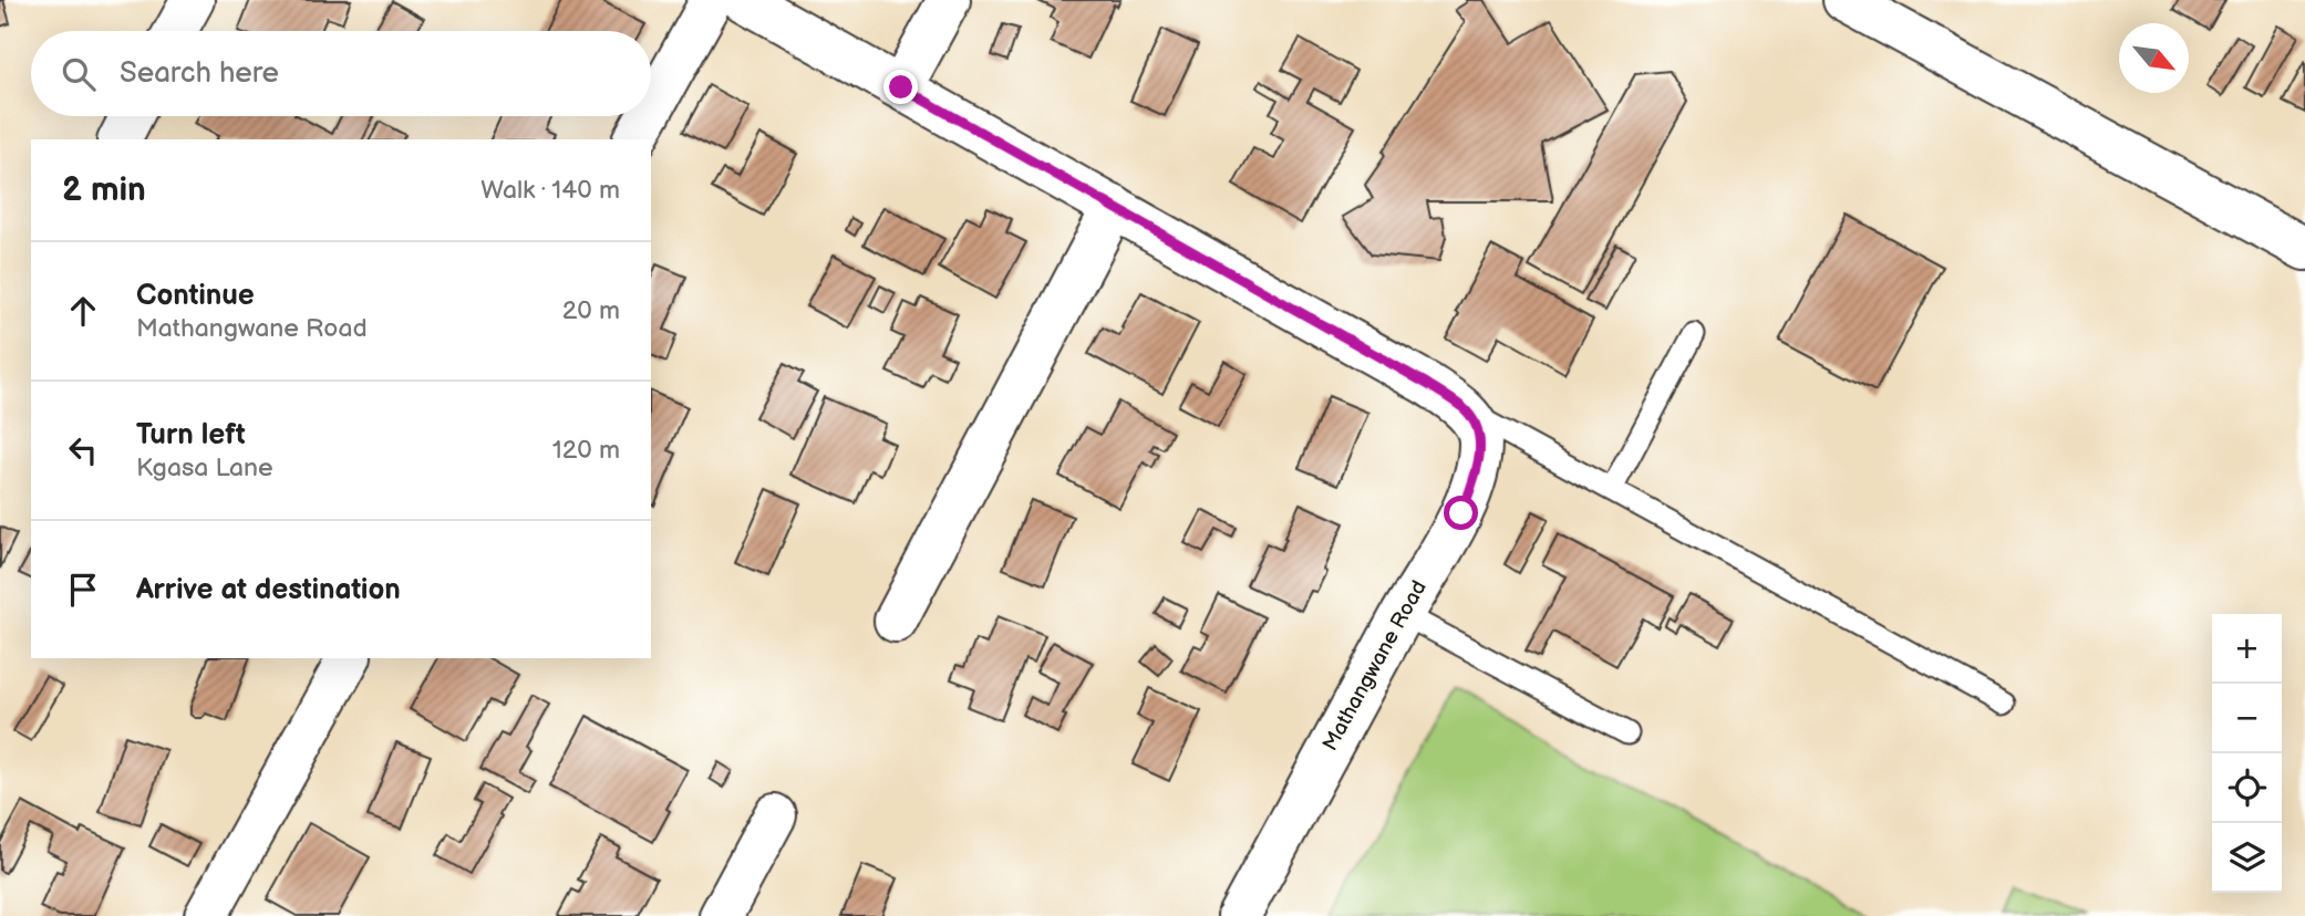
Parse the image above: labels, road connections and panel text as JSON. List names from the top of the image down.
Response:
{
  "streets": {
    "street": ["Mathangwane Road"]
  },
  "north": "bottom right",
  "page": {
    "search": "Search here",
    "heading": ["2 min", "Walk · 140 m"],
    "list": [
      ["Continue", "Mathangwane Road", "20 m"],
      ["Turn left", "Kgasa Lane", "120 m"],
      "Arrive at destination"
    ],
    "map_buttons": ["+", "−"]
  }
}
